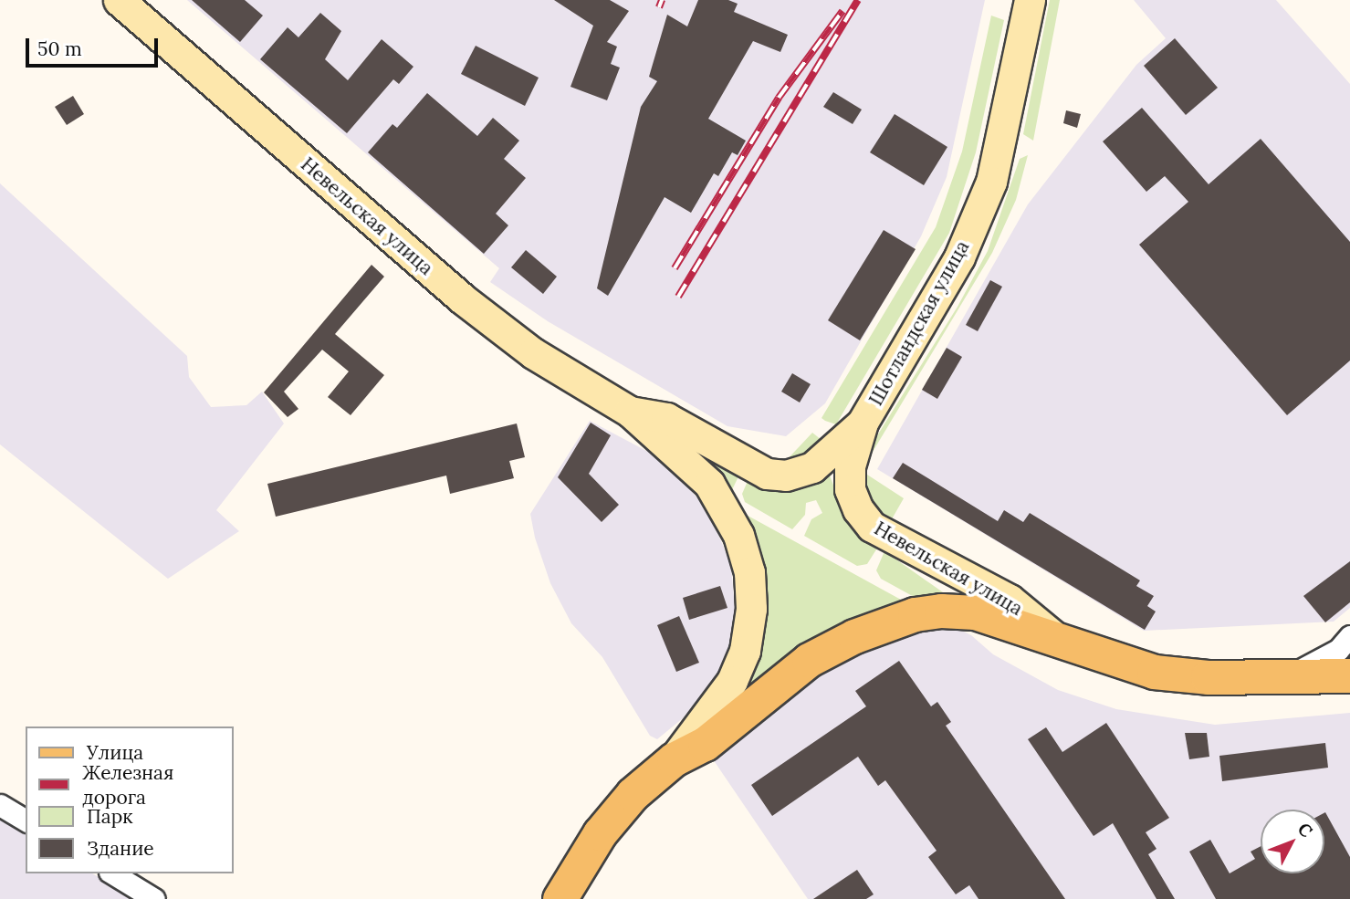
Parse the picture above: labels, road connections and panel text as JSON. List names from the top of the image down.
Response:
{
  "streets": {
    "main road": ["Невельская улица"],
    "street": ["Шотландская улица"]
  },
  "crossings": [
    ["Невельская улица", "Шотландская улица"]
  ],
  "legend": [
    "Улица",
    "Железная дорога",
    "Парк",
    "Здание"
  ],
  "scale_bar": "50 m",
  "north": "top right"
}
